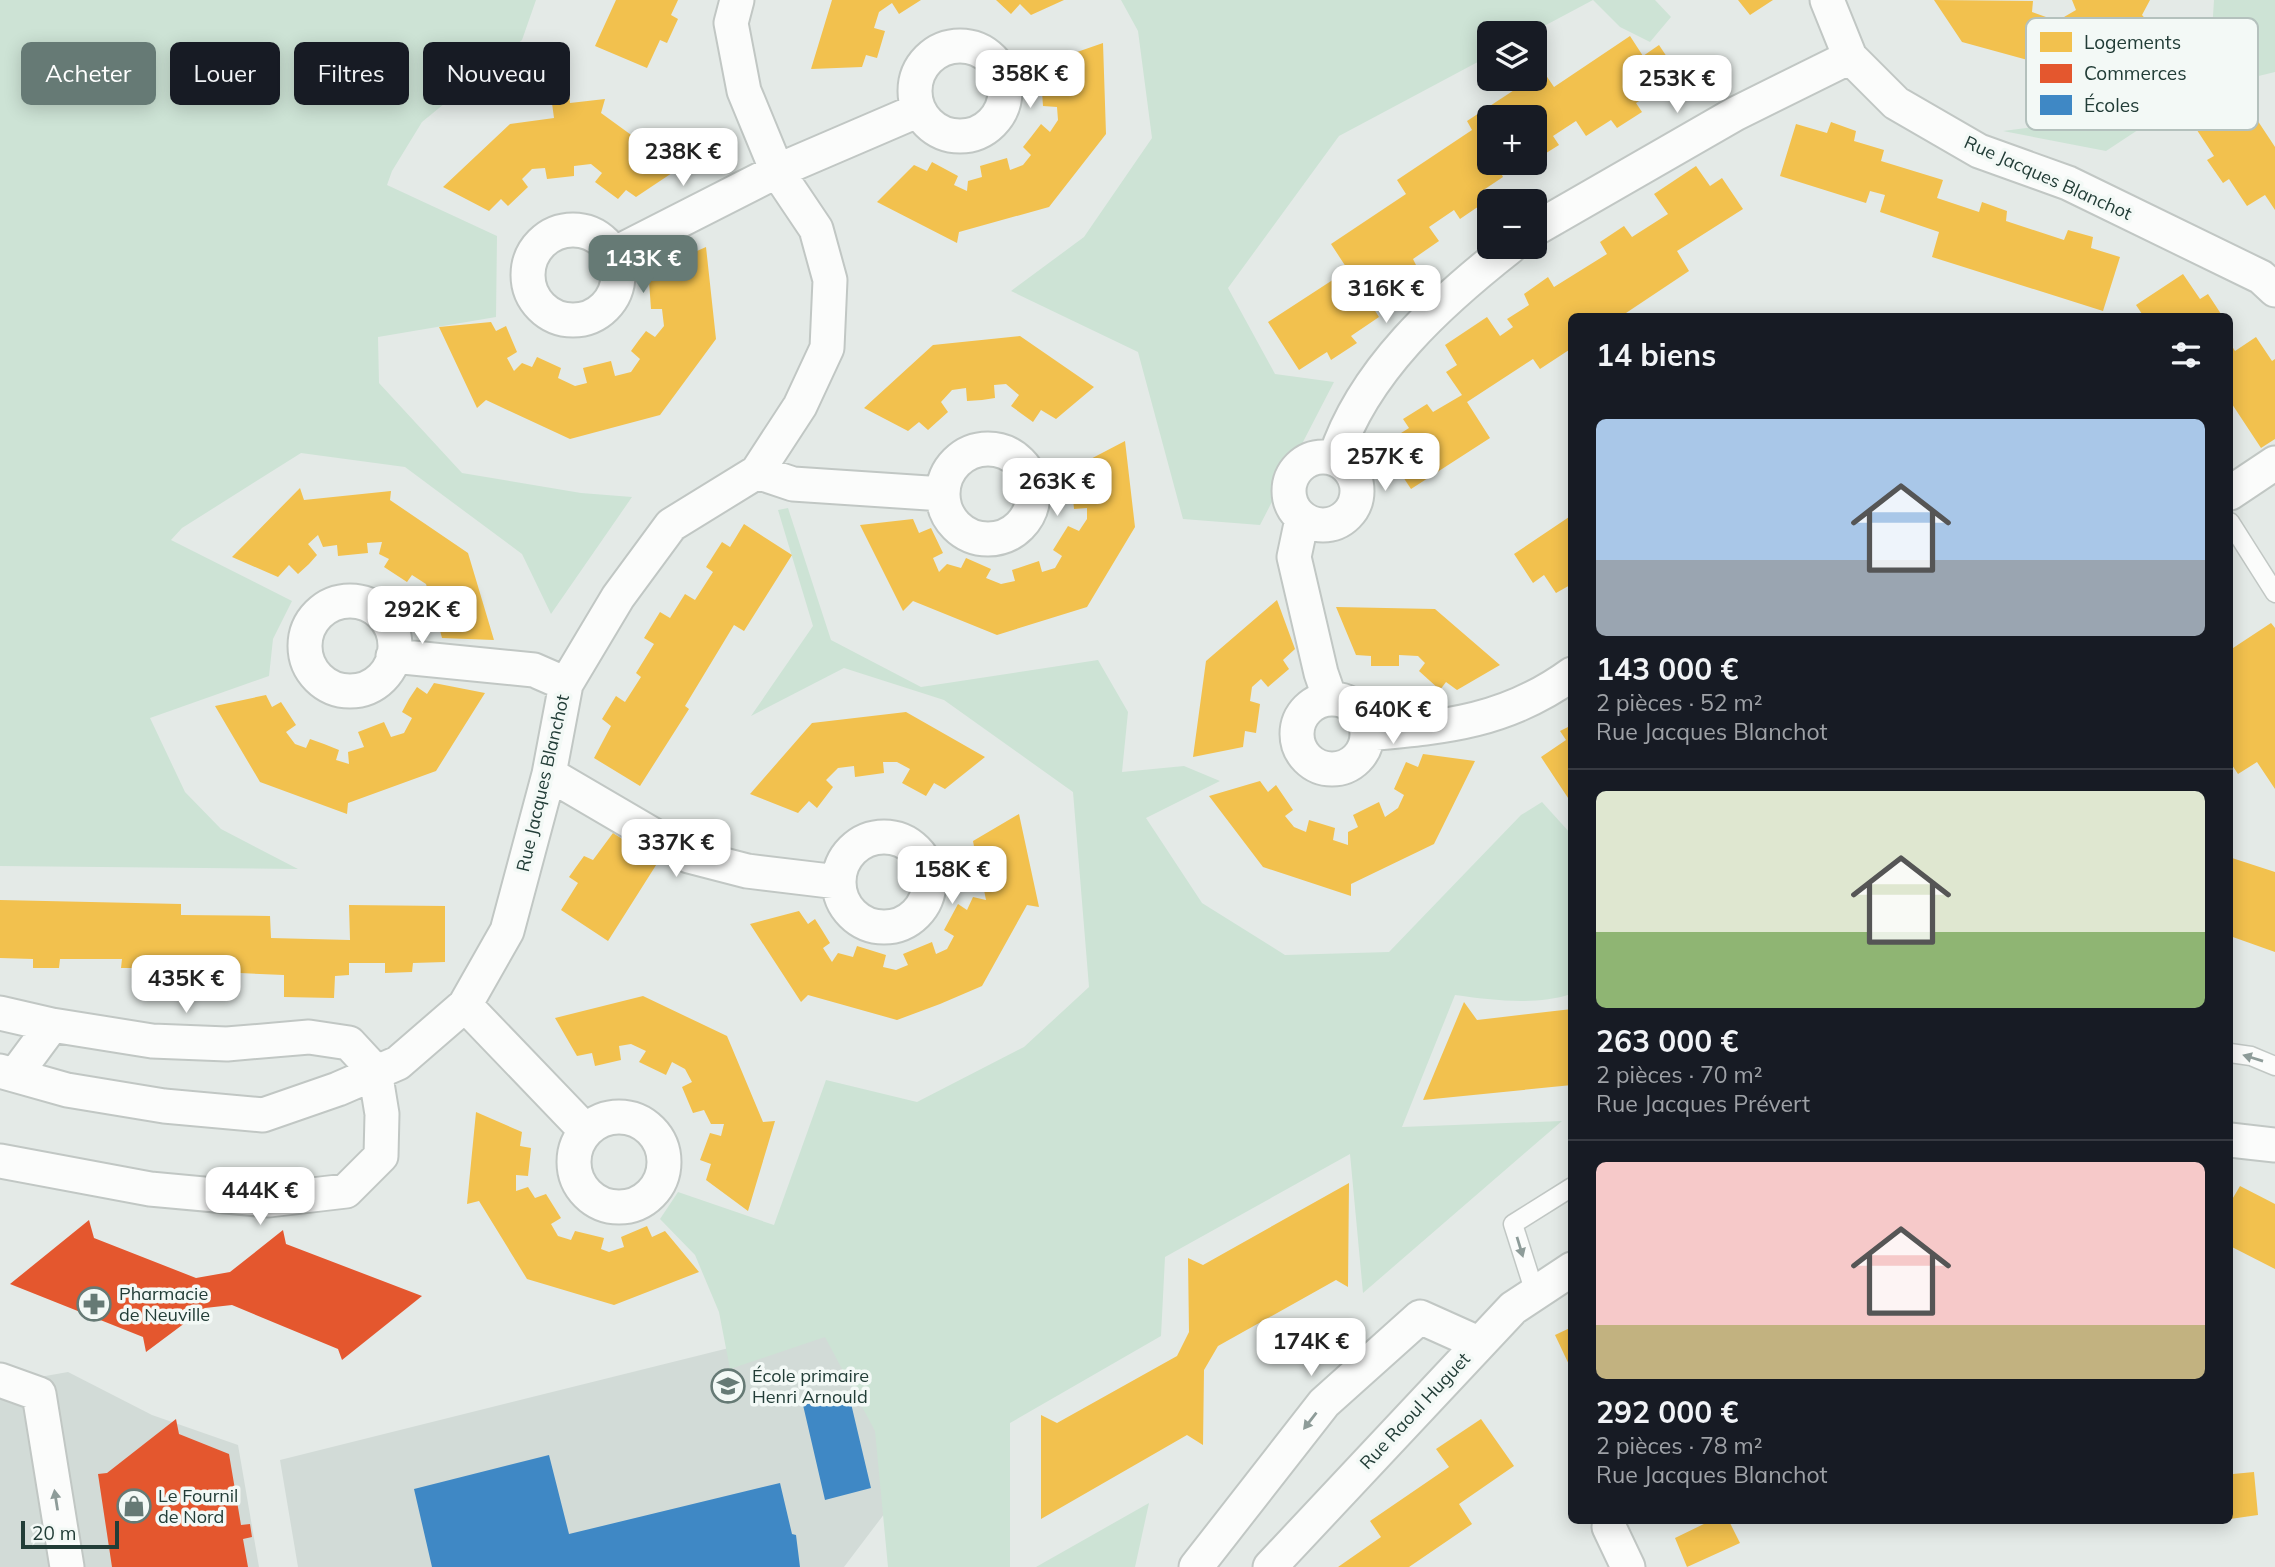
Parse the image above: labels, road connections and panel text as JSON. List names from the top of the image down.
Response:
{
  "streets": {
    "street": ["Rue Jacques Blanchot", "Rue Raoul Huguet"]
  },
  "places": {
    "pharmacy": ["Pharmacie de Neuville"],
    "school or university": ["École primaire Henri Arnould"],
    "shop": ["Le Fournil de Nord"]
  },
  "legend": ["Logements", "Commerces", "Écoles"],
  "scale_bar": "20 m",
  "page": {
    "map_buttons": ["+", "−"],
    "chip": [
      "Acheter",
      "Louer",
      "Filtres",
      "Nouveau"
    ],
    "price": [
      "358K €",
      "253K €",
      "238K €",
      "143K €",
      "316K €",
      "257K €",
      "263K €",
      "292K €",
      "640K €",
      "337K €",
      "158K €",
      "435K €",
      "444K €",
      "174K €"
    ],
    "heading": "14 biens",
    "list": [
      {
        "name": "143 000 €",
        "note": "2 pièces · 52 m² · Rue Jacques Blanchot"
      },
      {
        "name": "263 000 €",
        "note": "2 pièces · 70 m² · Rue Jacques Prévert"
      },
      {
        "name": "292 000 €",
        "note": "2 pièces · 78 m² · Rue Jacques Blanchot"
      }
    ],
    "scale": "20 m"
  }
}
